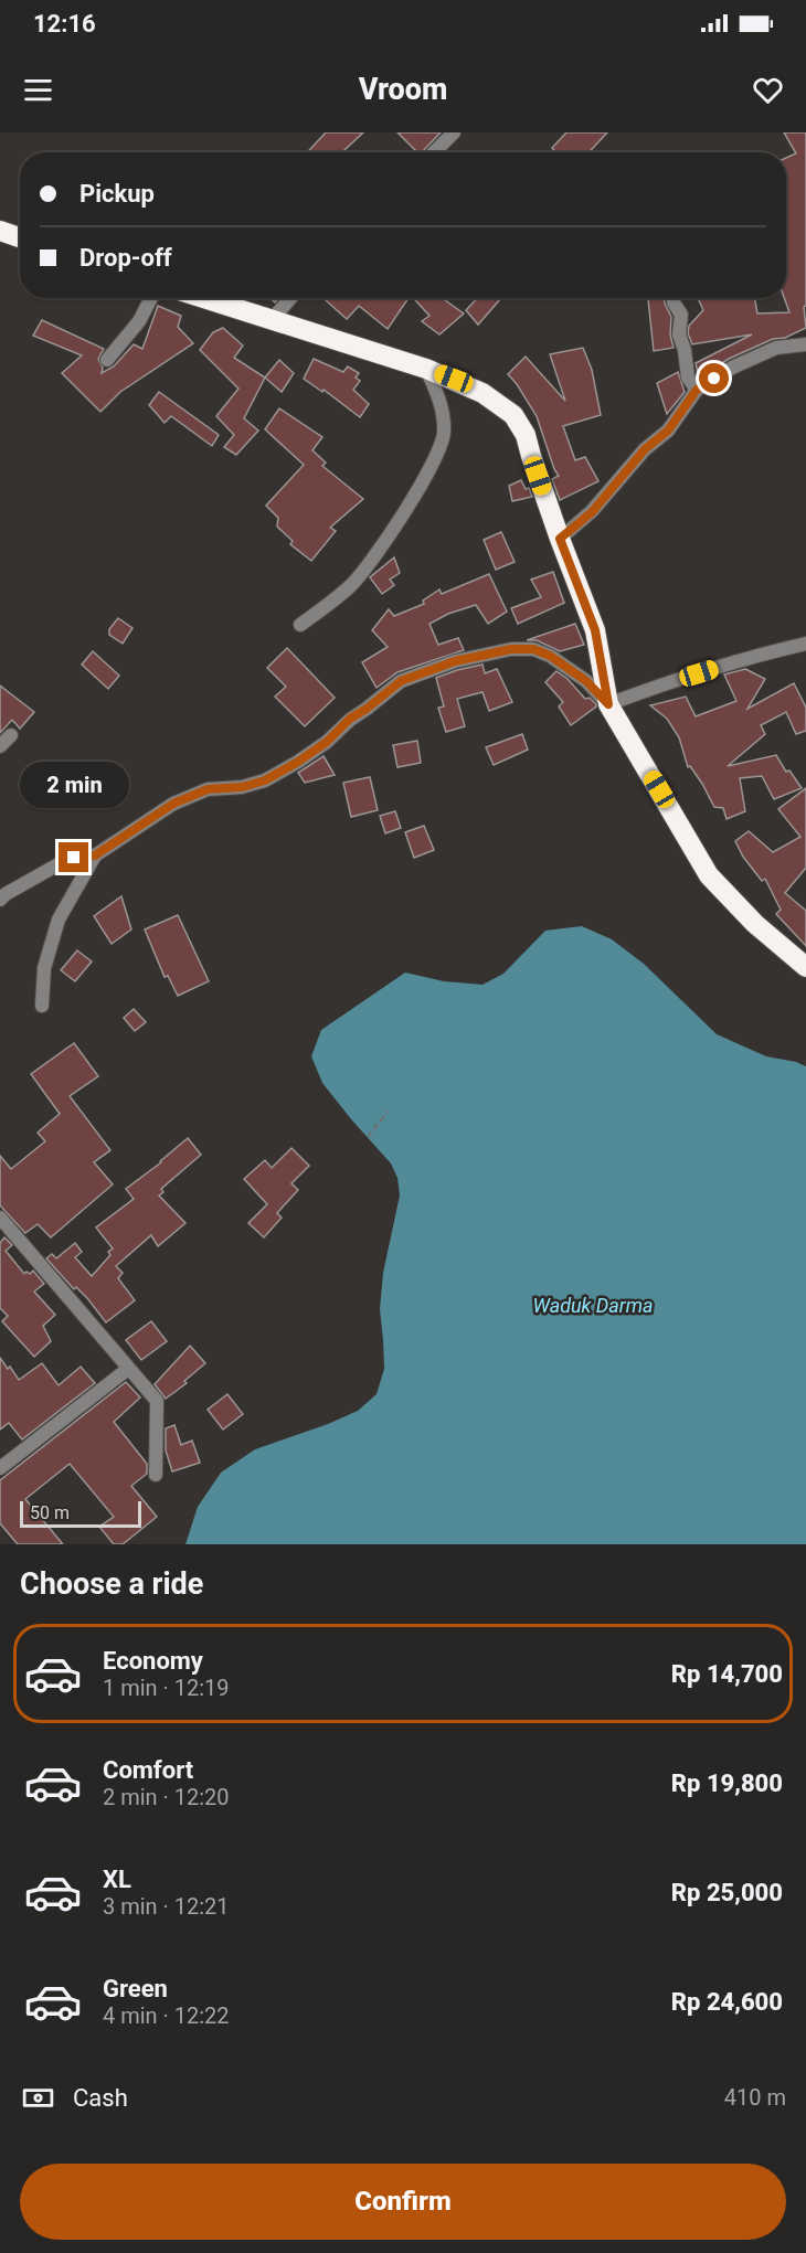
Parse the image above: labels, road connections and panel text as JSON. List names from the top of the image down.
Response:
{
  "water": ["Waduk Darma"],
  "scale_bar": "50 m",
  "page": {
    "status": "12:16",
    "header": "Vroom",
    "banner": ["Pickup", "Drop-off"],
    "bubble": "2 min",
    "scale": "50 m",
    "heading": "Choose a ride",
    "list": [
      {
        "name": "Economy",
        "note": "1 min · 12:19",
        "value": "Rp 14,700"
      },
      {
        "name": "Comfort",
        "note": "2 min · 12:20",
        "value": "Rp 19,800"
      },
      {
        "name": "XL",
        "note": "3 min · 12:21",
        "value": "Rp 25,000"
      },
      {
        "name": "Green",
        "note": "4 min · 12:22",
        "value": "Rp 24,600"
      }
    ],
    "pay": ["Cash", "410 m"],
    "buttons": "Confirm"
  }
}
